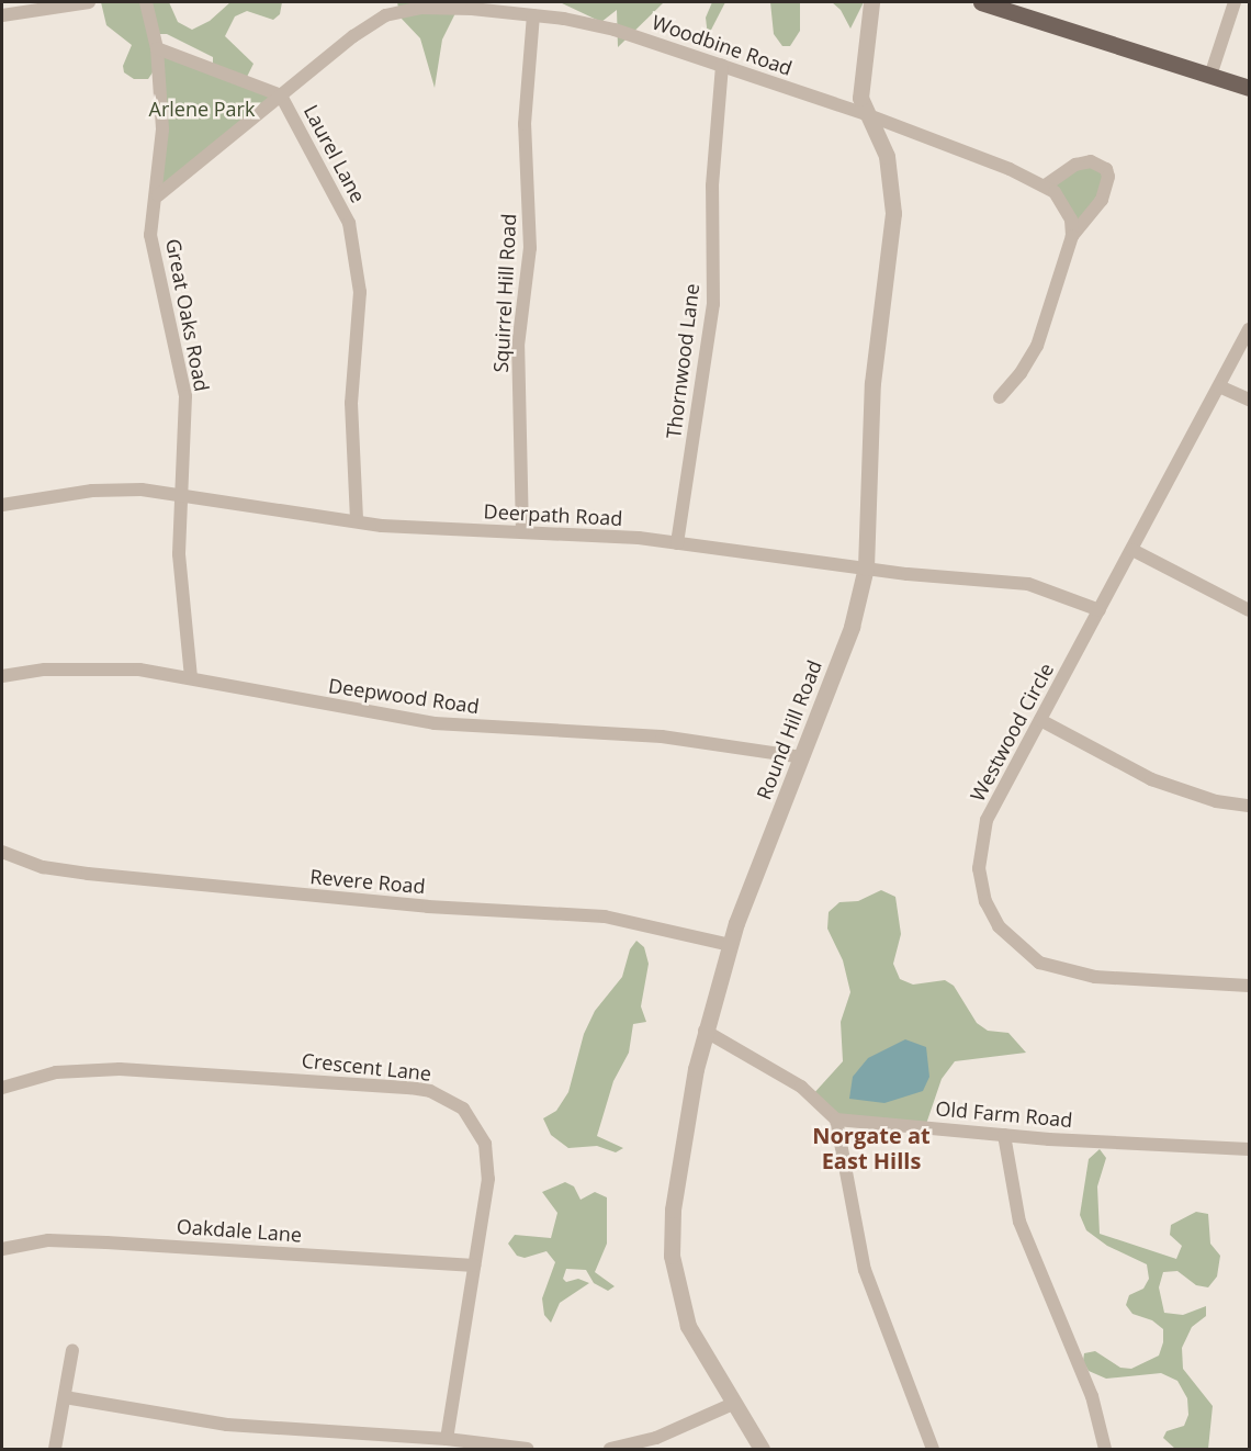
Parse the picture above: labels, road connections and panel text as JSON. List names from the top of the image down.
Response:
{
  "streets": {
    "street": [
      "Woodbine Road",
      "Laurel Lane",
      "Squirrel Hill Road",
      "Great Oaks Road",
      "Thornwood Lane",
      "Deerpath Road",
      "Deepwood Road",
      "Round Hill Road",
      "Westwood Circle",
      "Revere Road",
      "Crescent Lane",
      "Old Farm Road",
      "Oakdale Lane"
    ]
  },
  "crossings": [
    ["Woodbine Road", "Laurel Lane"],
    ["Woodbine Road", "Squirrel Hill Road"],
    ["Woodbine Road", "Great Oaks Road"],
    ["Woodbine Road", "Thornwood Lane"],
    ["Woodbine Road", "Round Hill Road"],
    ["Laurel Lane", "Great Oaks Road"],
    ["Laurel Lane", "Deerpath Road"],
    ["Squirrel Hill Road", "Deerpath Road"],
    ["Great Oaks Road", "Deerpath Road"],
    ["Great Oaks Road", "Deepwood Road"],
    ["Thornwood Lane", "Deerpath Road"],
    ["Deerpath Road", "Round Hill Road"],
    ["Deerpath Road", "Westwood Circle"],
    ["Deepwood Road", "Round Hill Road"],
    ["Round Hill Road", "Revere Road"],
    ["Crescent Lane", "Oakdale Lane"]
  ],
  "districts": ["Norgate at East Hills"],
  "parks": ["Arlene Park"]
}
